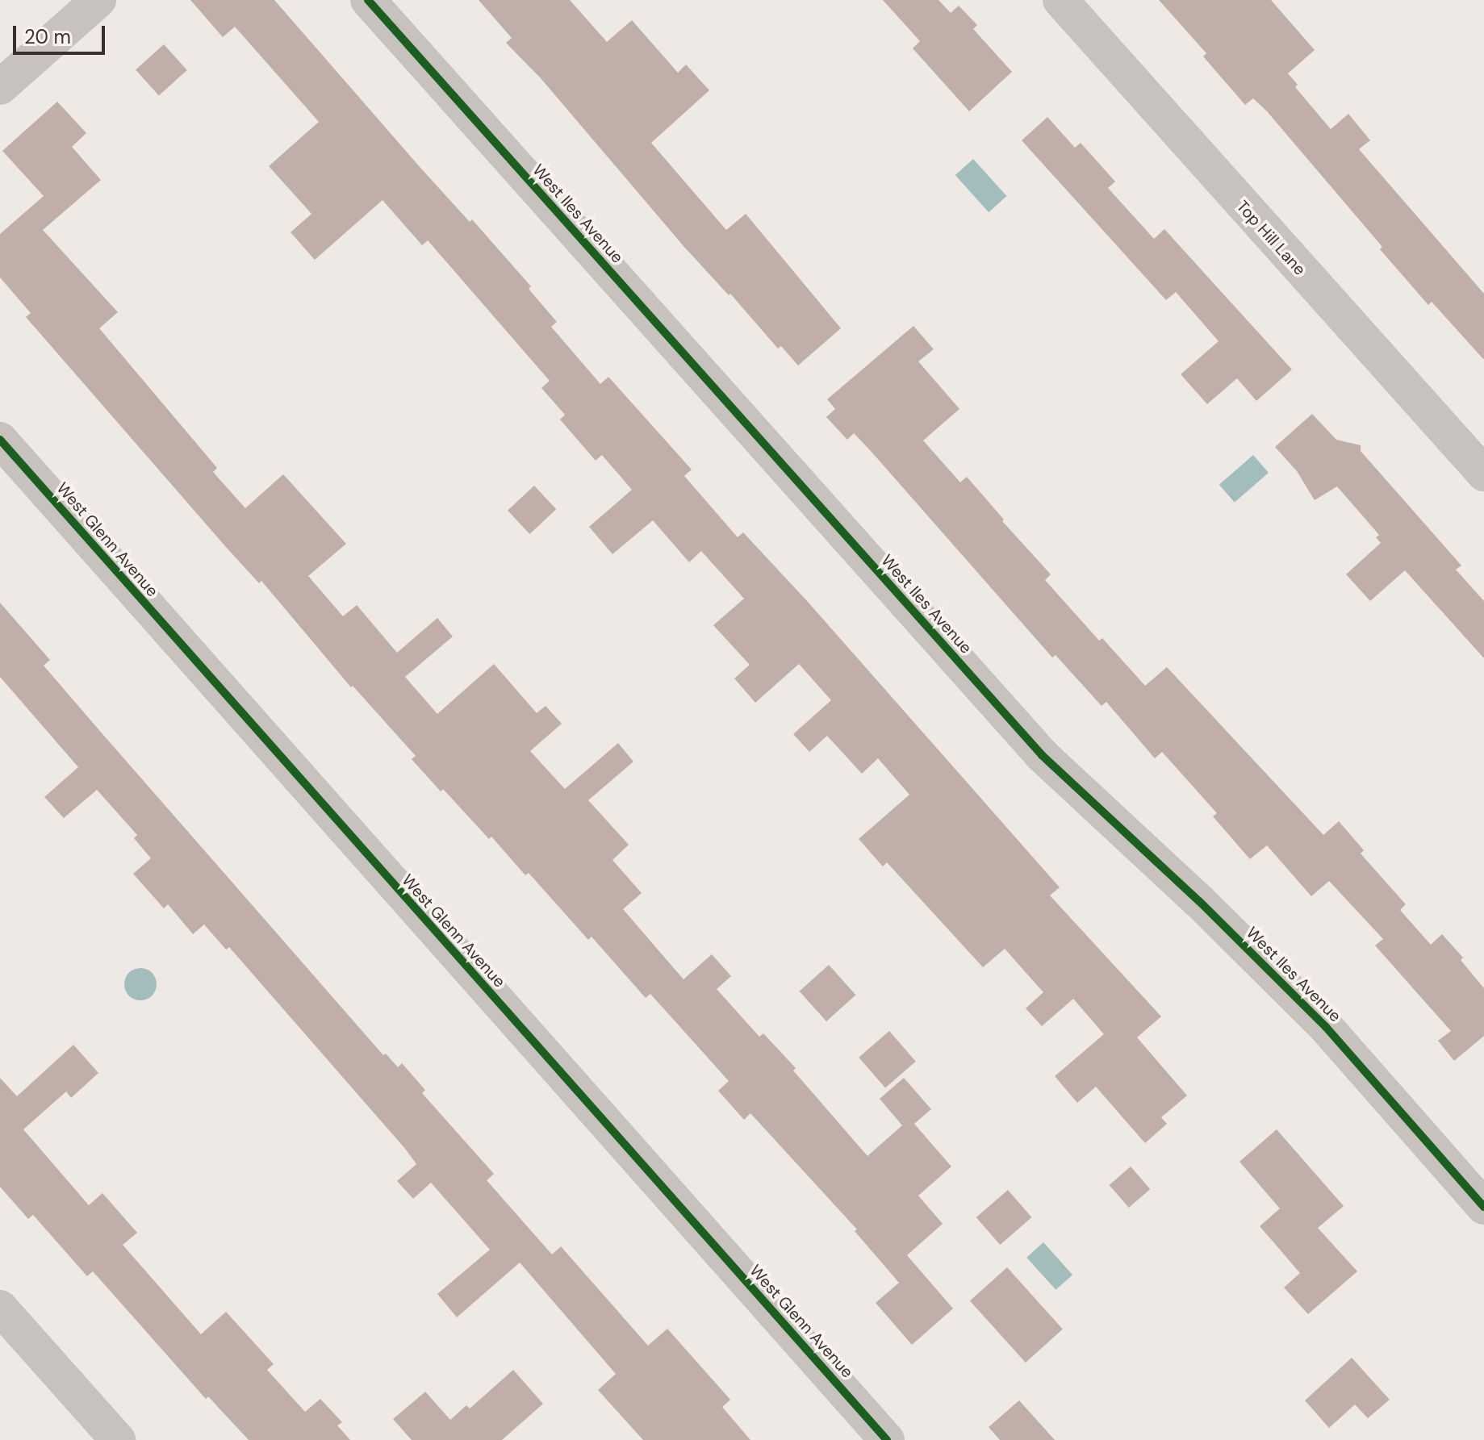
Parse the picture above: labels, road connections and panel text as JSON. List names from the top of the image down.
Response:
{
  "streets": {
    "street": ["West Iles Avenue", "Top Hill Lane", "West Glenn Avenue"]
  },
  "scale_bar": "20 m"
}
